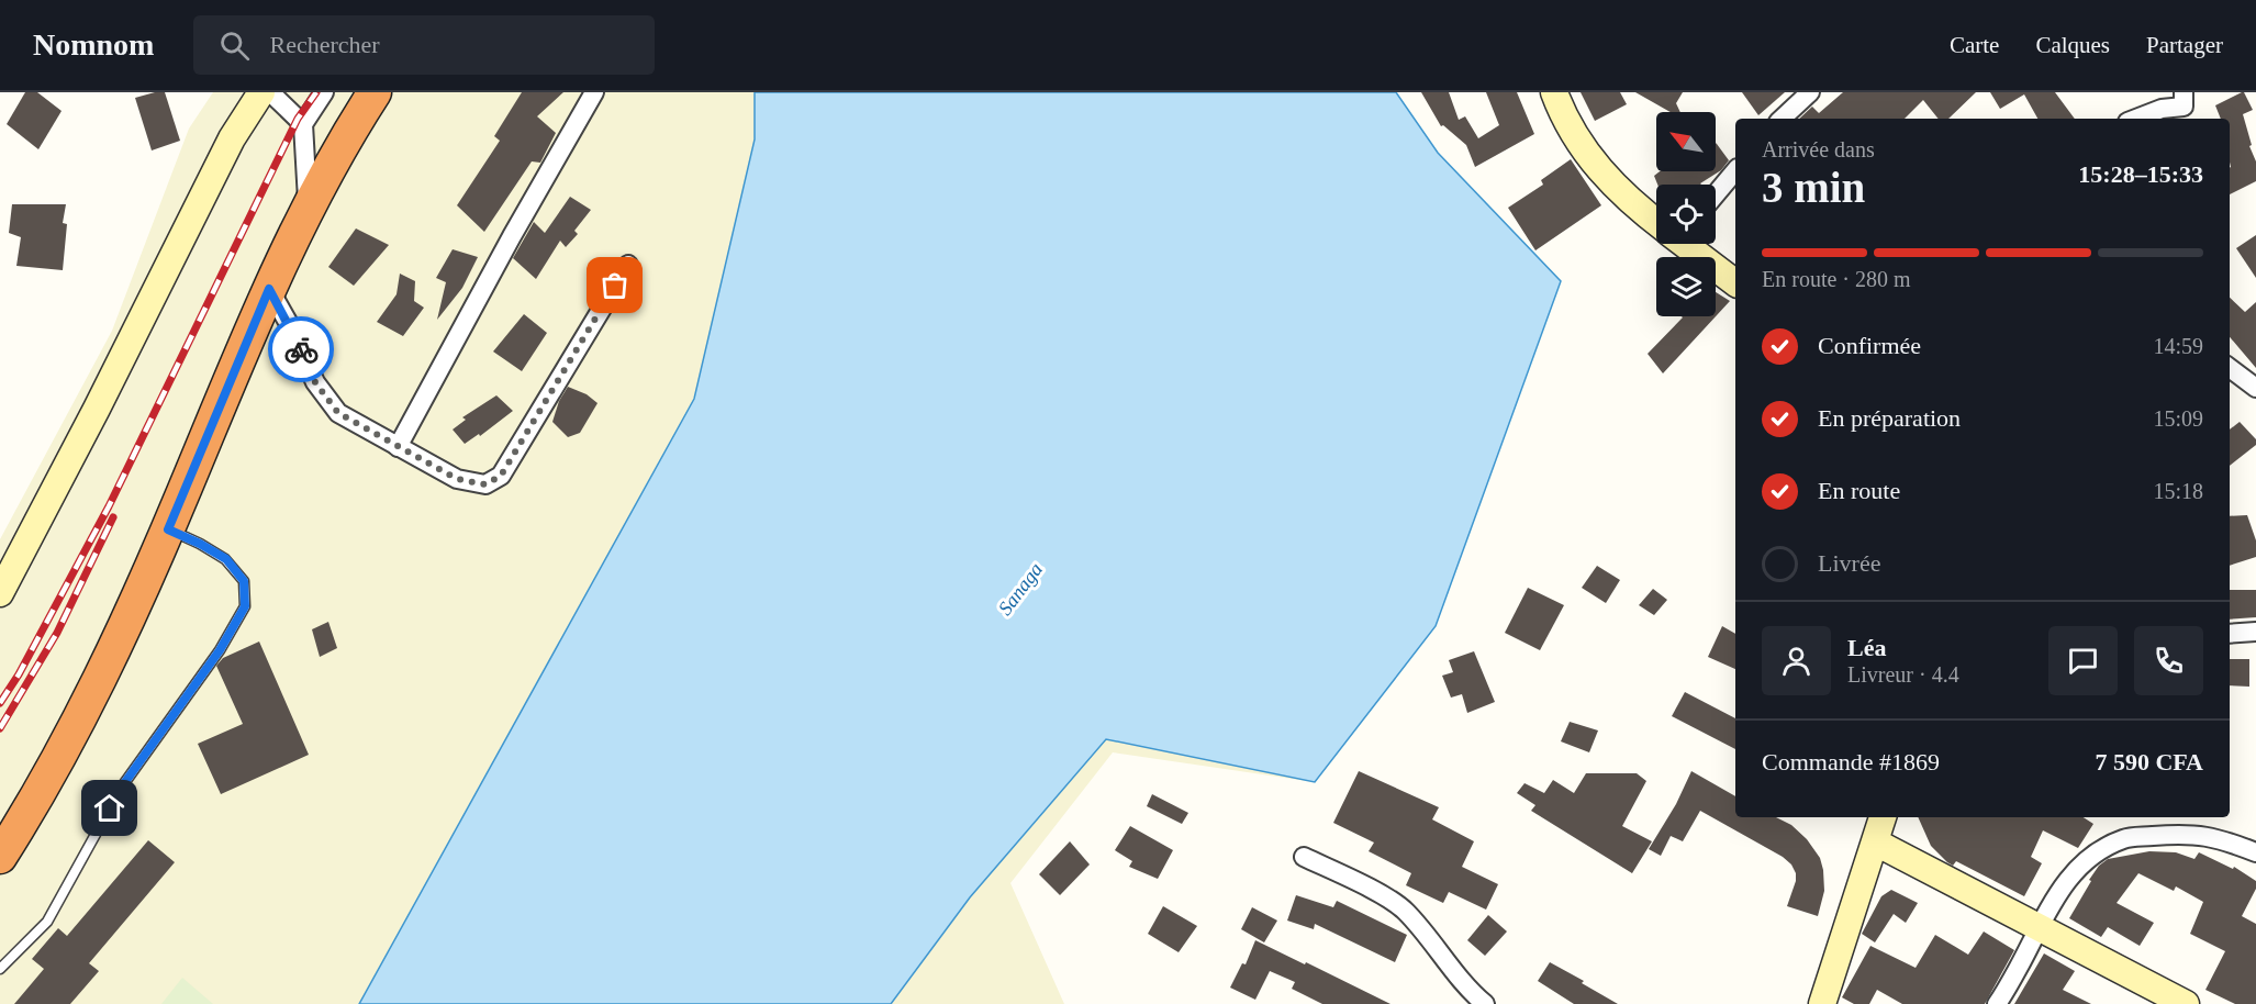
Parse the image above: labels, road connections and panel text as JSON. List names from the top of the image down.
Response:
{
  "water": ["Sanaga"],
  "north": "top left",
  "page": {
    "header": "Nomnom",
    "search": "Rechercher",
    "nav": ["Carte", "Calques", "Partager"],
    "heading": ["3 min", "Arrivée dans", "15:28–15:33"],
    "panel": [
      "Léa",
      "Livreur · 4.4",
      "Commande #1869",
      "7 590 CFA"
    ],
    "bar": "En route · 280 m",
    "list": [
      ["Confirmée", "14:59"],
      ["En préparation", "15:09"],
      ["En route", "15:18"],
      "Livrée"
    ]
  }
}
